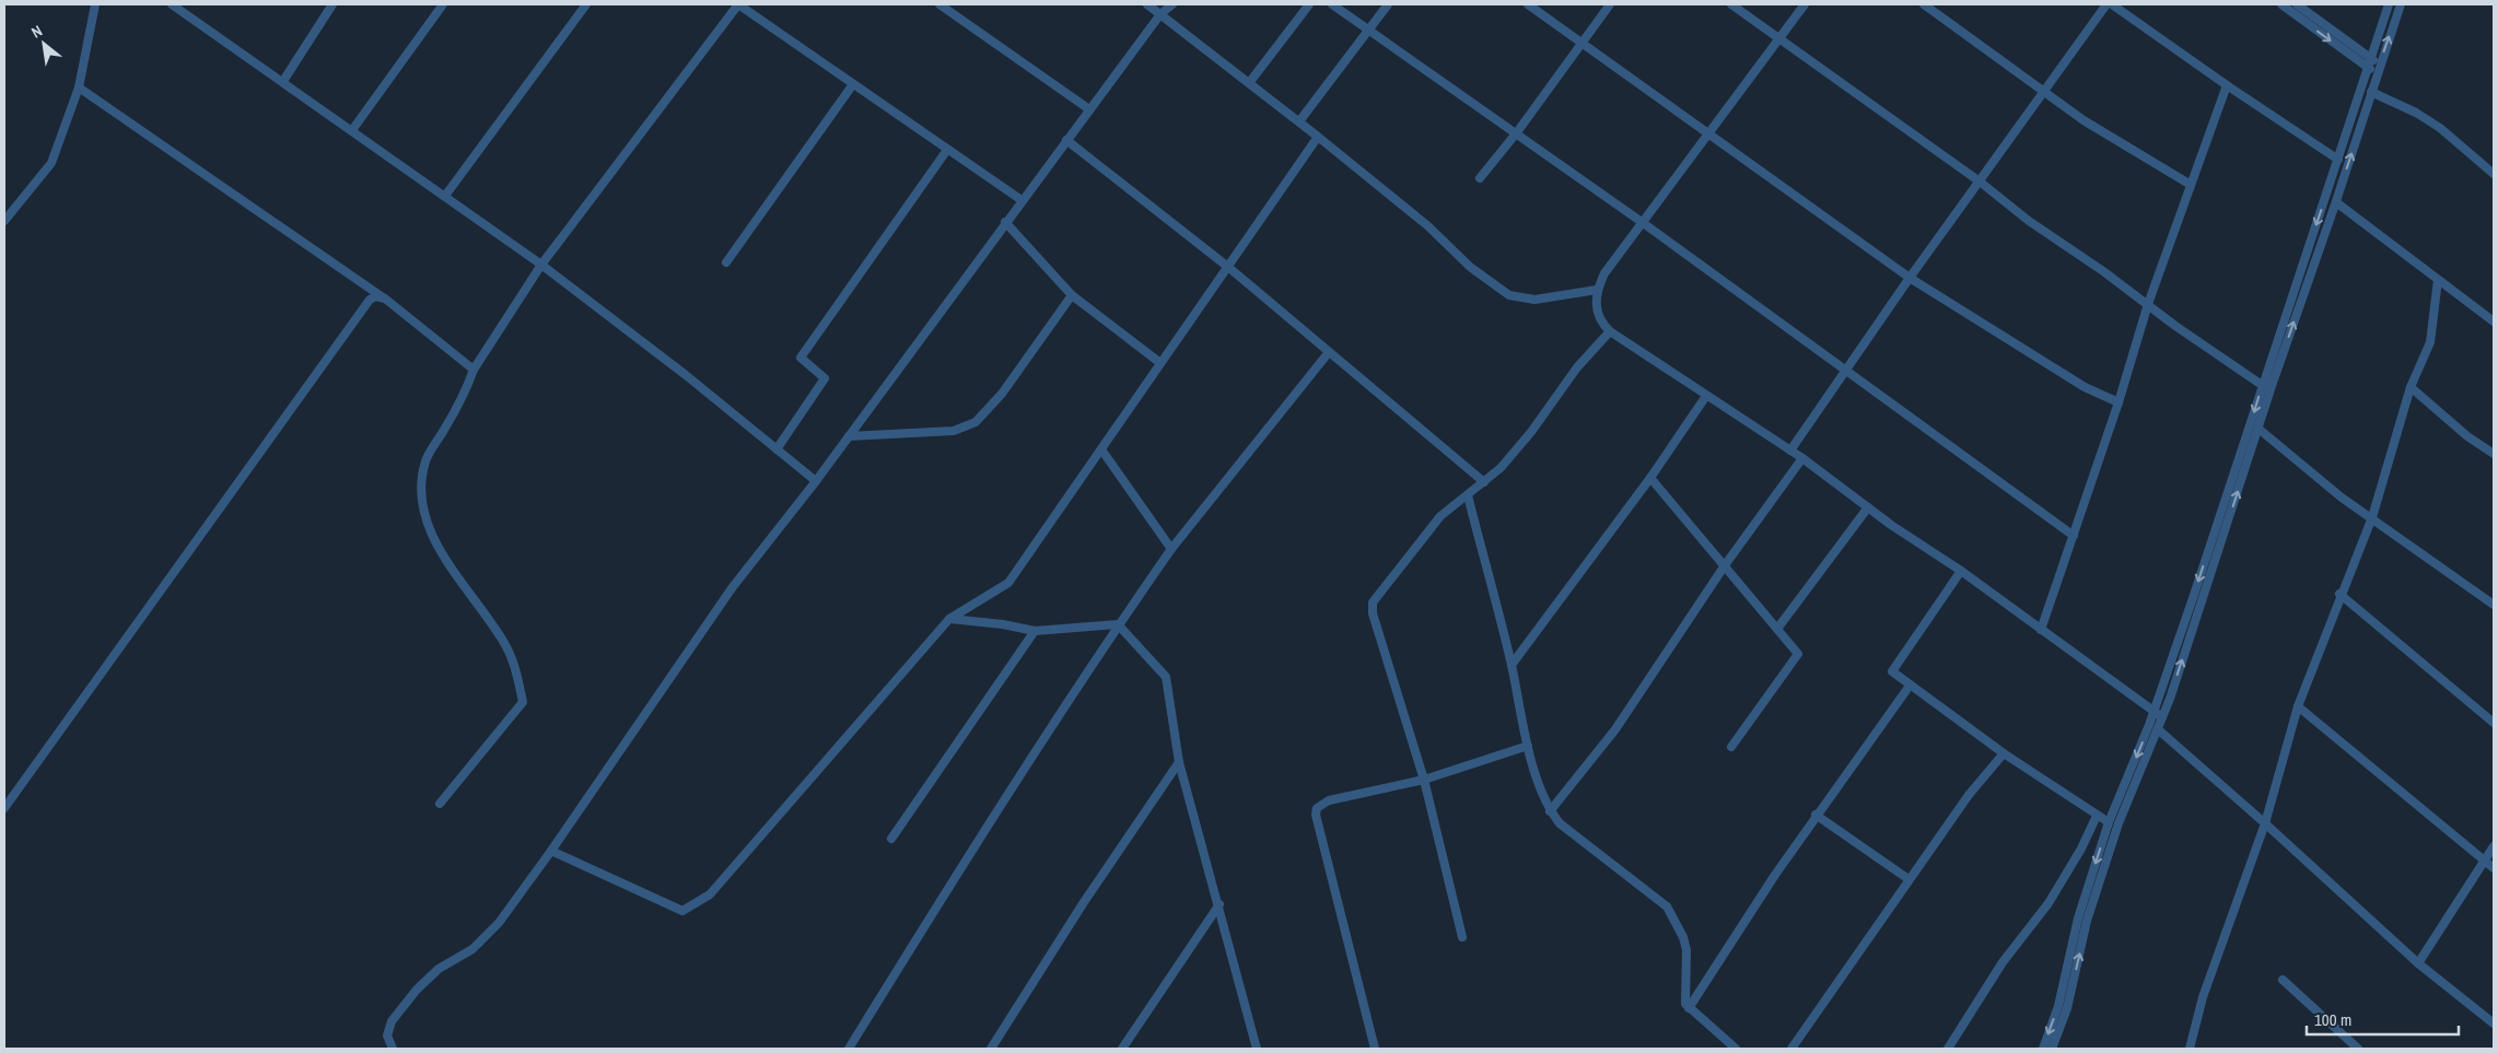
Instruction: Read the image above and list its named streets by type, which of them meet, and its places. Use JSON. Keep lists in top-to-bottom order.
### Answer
{
  "scale_bar": "100 m",
  "north": "top left"
}
